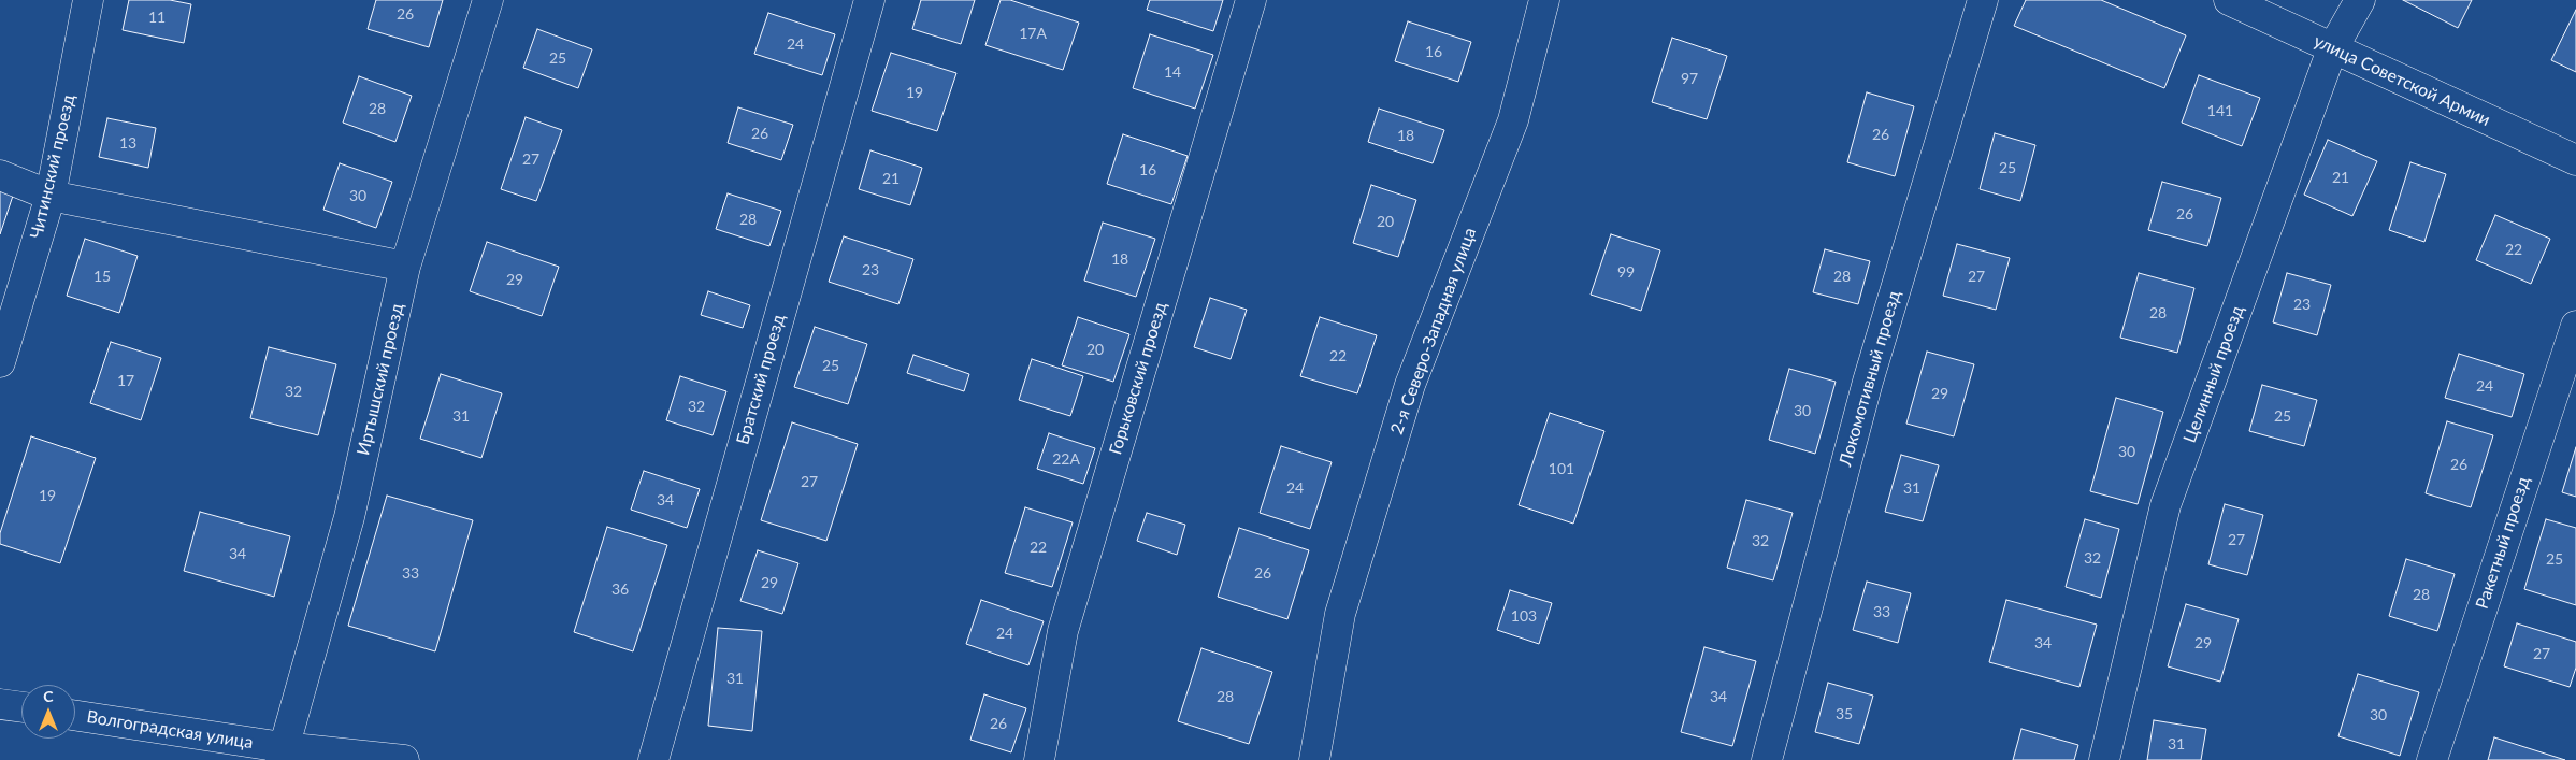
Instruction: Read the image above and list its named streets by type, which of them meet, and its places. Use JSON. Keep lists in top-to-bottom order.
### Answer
{
  "streets": {
    "street": [
      "улица Советской Армии",
      "Читинский проезд",
      "2-я Северо-Западная улица",
      "Целинный проезд",
      "Горьковский проезд",
      "Локомотивный проезд",
      "Иртышский проезд",
      "Братский проезд",
      "Ракетный проезд",
      "Волгоградская улица"
    ]
  },
  "crossings": [
    ["улица Советской Армии", "Целинный проезд"],
    ["Иртышский проезд", "Волгоградская улица"]
  ],
  "house_numbers": [
    "26",
    "11",
    "17А",
    "24",
    "16",
    "25",
    "14",
    "97",
    "19",
    "28",
    "141",
    "26",
    "26",
    "18",
    "13",
    "27",
    "25",
    "16",
    "21",
    "21",
    "30",
    "26",
    "28",
    "20",
    "22",
    "18",
    "23",
    "99",
    "15",
    "28",
    "27",
    "29",
    "23",
    "28",
    "20",
    "22",
    "25",
    "17",
    "24",
    "32",
    "29",
    "32",
    "30",
    "31",
    "25",
    "30",
    "22А",
    "26",
    "101",
    "27",
    "24",
    "31",
    "19",
    "34",
    "27",
    "32",
    "22",
    "34",
    "32",
    "25",
    "33",
    "26",
    "29",
    "36",
    "28",
    "33",
    "103",
    "24",
    "34",
    "29",
    "27",
    "31",
    "28",
    "34",
    "35",
    "30",
    "26",
    "31"
  ],
  "north": "top"
}
